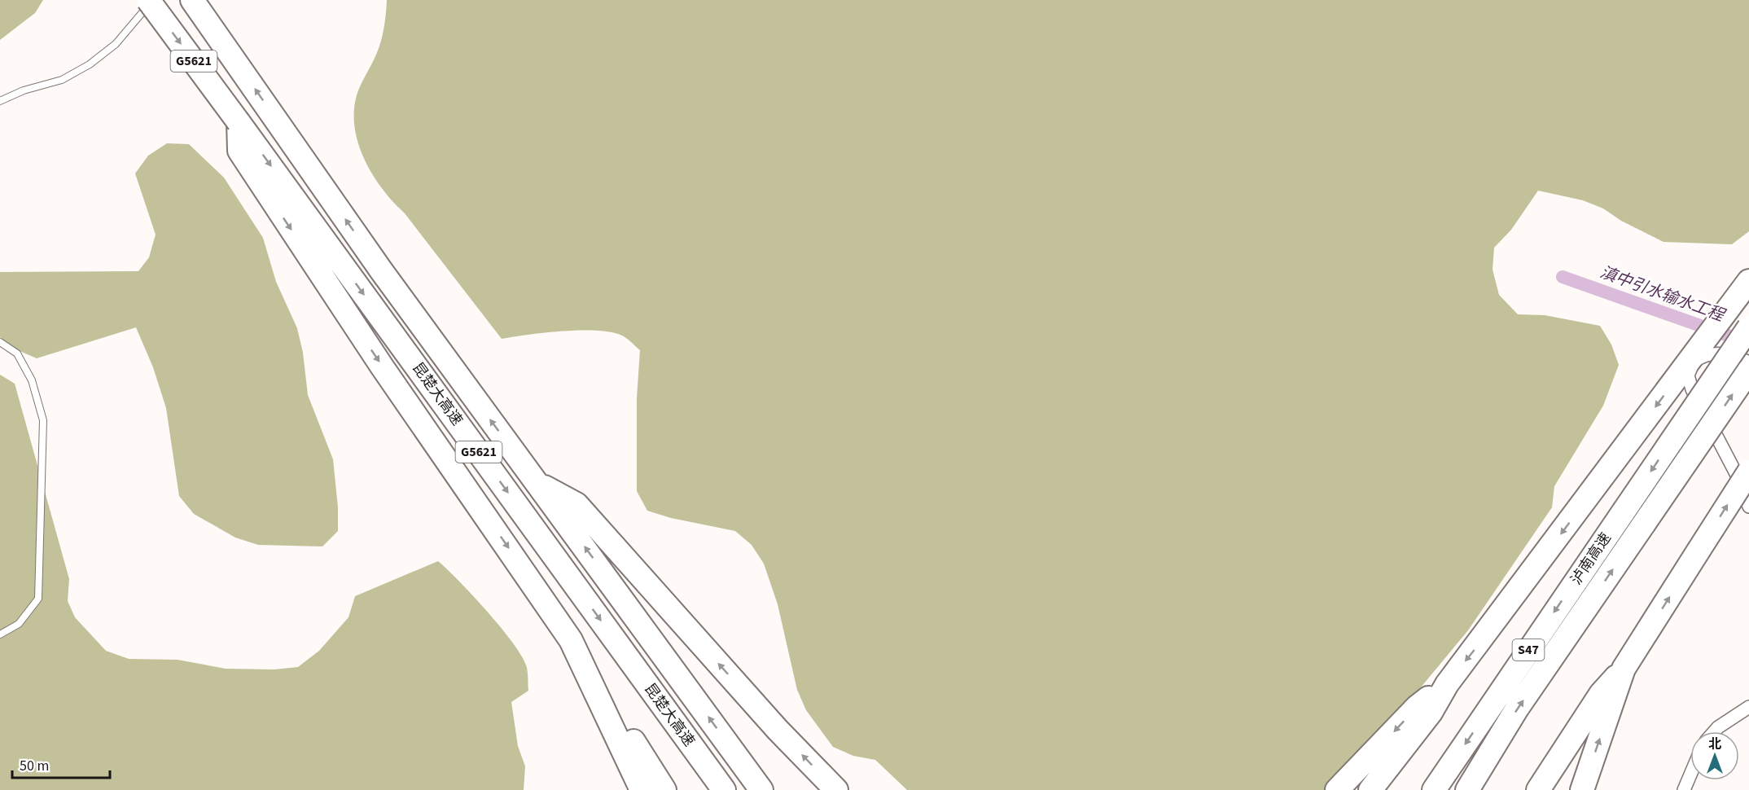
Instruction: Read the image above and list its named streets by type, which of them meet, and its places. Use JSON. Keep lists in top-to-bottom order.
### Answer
{
  "streets": {
    "highway": [
      "G5621",
      "昆楚大高速",
      "泸南高速",
      "S47"
    ]
  },
  "water": ["滇中引水输水工程"],
  "scale_bar": "50 m",
  "north": "top"
}
